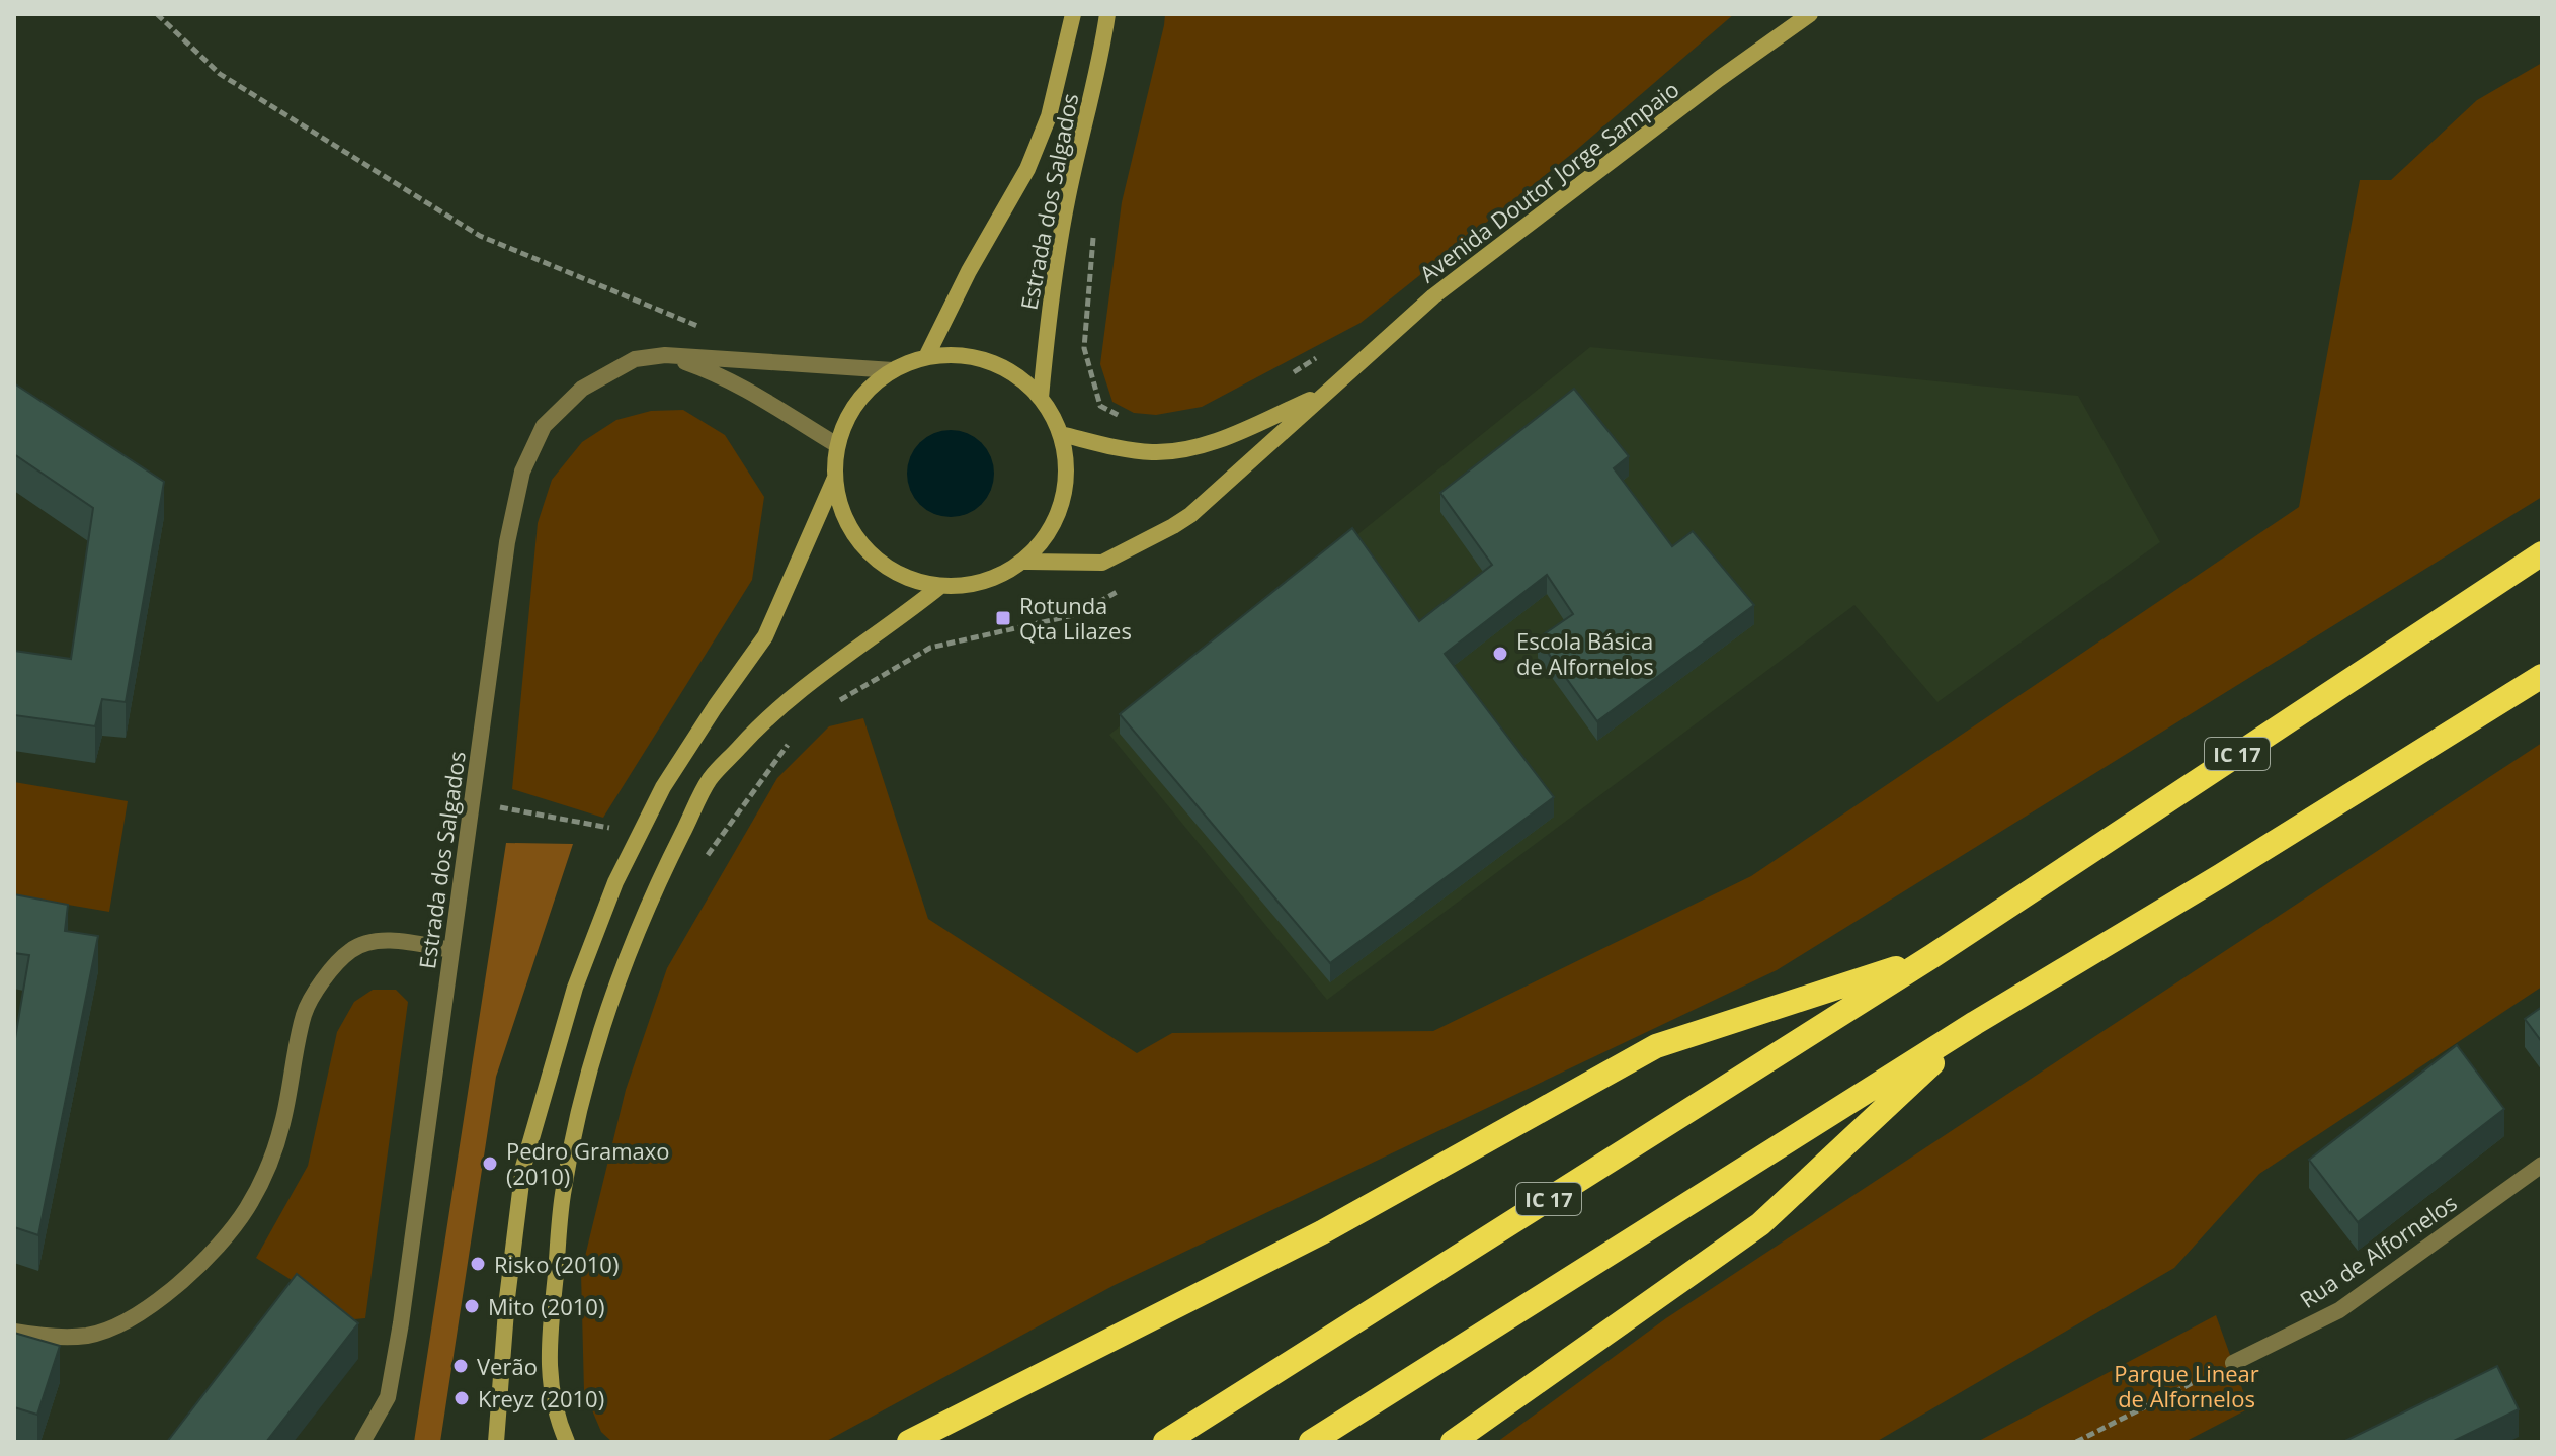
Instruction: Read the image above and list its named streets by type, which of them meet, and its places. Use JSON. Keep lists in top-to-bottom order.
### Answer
{
  "streets": {
    "highway": ["IC 17"],
    "main road": ["Avenida Doutor Jorge Sampaio", "Estrada dos Salgados"],
    "street": ["Rua de Alfornelos"]
  },
  "crossings": [
    ["Avenida Doutor Jorge Sampaio", "Estrada dos Salgados"]
  ],
  "parks": ["Parque Linear de Alfornelos"],
  "places": {
    "transit": ["Rotunda Qta Lilazes"],
    "other": [
      "Escola Básica de Alfornelos",
      "Pedro Gramaxo (2010)",
      "Risko (2010)",
      "Mito (2010)",
      "Verão",
      "Kreyz (2010)"
    ]
  }
}
